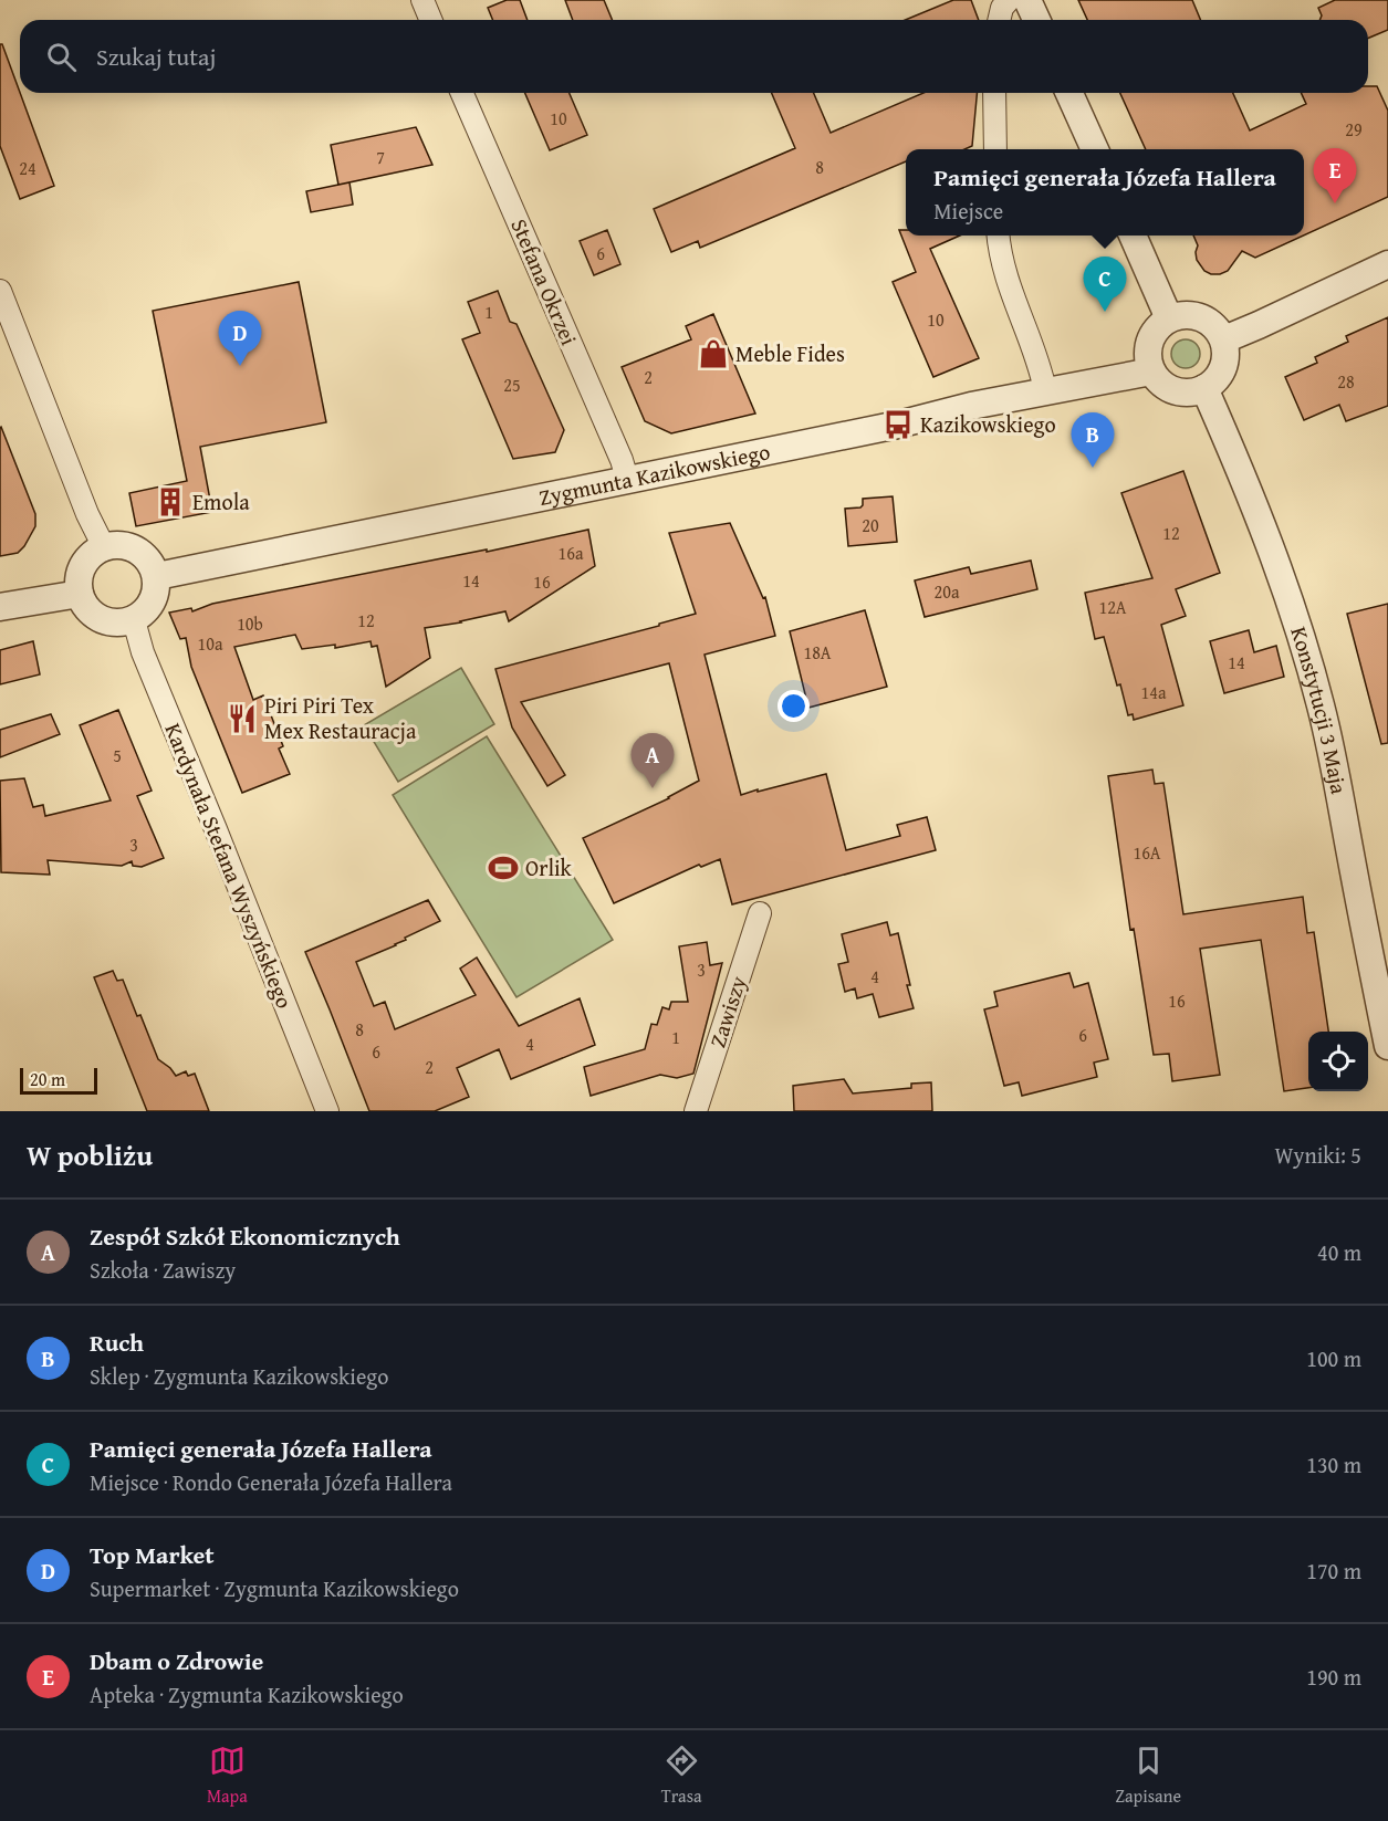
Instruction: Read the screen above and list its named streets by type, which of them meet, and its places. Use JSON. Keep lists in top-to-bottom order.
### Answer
{
  "streets": {
    "street": [
      "Stefana Okrzei",
      "Zygmunta Kazikowskiego",
      "Konstytucji 3 Maja",
      "Kardynała Stefana Wyszyńskiego",
      "Zawiszy"
    ]
  },
  "crossings": [
    ["Stefana Okrzei", "Zygmunta Kazikowskiego"],
    ["Zygmunta Kazikowskiego", "Konstytucji 3 Maja"],
    ["Zygmunta Kazikowskiego", "Kardynała Stefana Wyszyńskiego"]
  ],
  "places": {
    "shop": ["Meble Fides"],
    "bus stop": ["Kazikowskiego"],
    "building": ["Emola"],
    "restaurant": ["Piri Piri Tex Mex Restauracja"],
    "sports": ["Orlik"]
  },
  "house_numbers": [
    "10",
    "29",
    "7",
    "8",
    "24",
    "6",
    "1",
    "10",
    "2",
    "28",
    "25",
    "20",
    "12",
    "16a",
    "14",
    "16",
    "20a",
    "12A",
    "12",
    "10b",
    "10a",
    "18A",
    "14",
    "14a",
    "5",
    "3",
    "16A",
    "3",
    "4",
    "16",
    "8",
    "6",
    "1",
    "4",
    "6",
    "2"
  ],
  "scale_bar": "20 m",
  "page": {
    "search": "Szukaj tutaj",
    "pins": [
      "E",
      "C",
      "D",
      "B",
      "A"
    ],
    "popup": ["Pamięci generała Józefa Hallera", "Miejsce"],
    "scale": "20 m",
    "heading": ["W pobliżu", "Wyniki: 5"],
    "list": [
      {
        "mark": "A",
        "name": "Zespół Szkół Ekonomicznych",
        "note": "Szkoła · Zawiszy",
        "value": "40 m"
      },
      {
        "mark": "B",
        "name": "Ruch",
        "note": "Sklep · Zygmunta Kazikowskiego",
        "value": "100 m"
      },
      {
        "mark": "C",
        "name": "Pamięci generała Józefa Hallera",
        "note": "Miejsce · Rondo Generała Józefa Hallera",
        "value": "130 m"
      },
      {
        "mark": "D",
        "name": "Top Market",
        "note": "Supermarket · Zygmunta Kazikowskiego",
        "value": "170 m"
      },
      {
        "mark": "E",
        "name": "Dbam o Zdrowie",
        "note": "Apteka · Zygmunta Kazikowskiego",
        "value": "190 m"
      }
    ],
    "nav": ["Mapa", "Trasa", "Zapisane"]
  }
}
